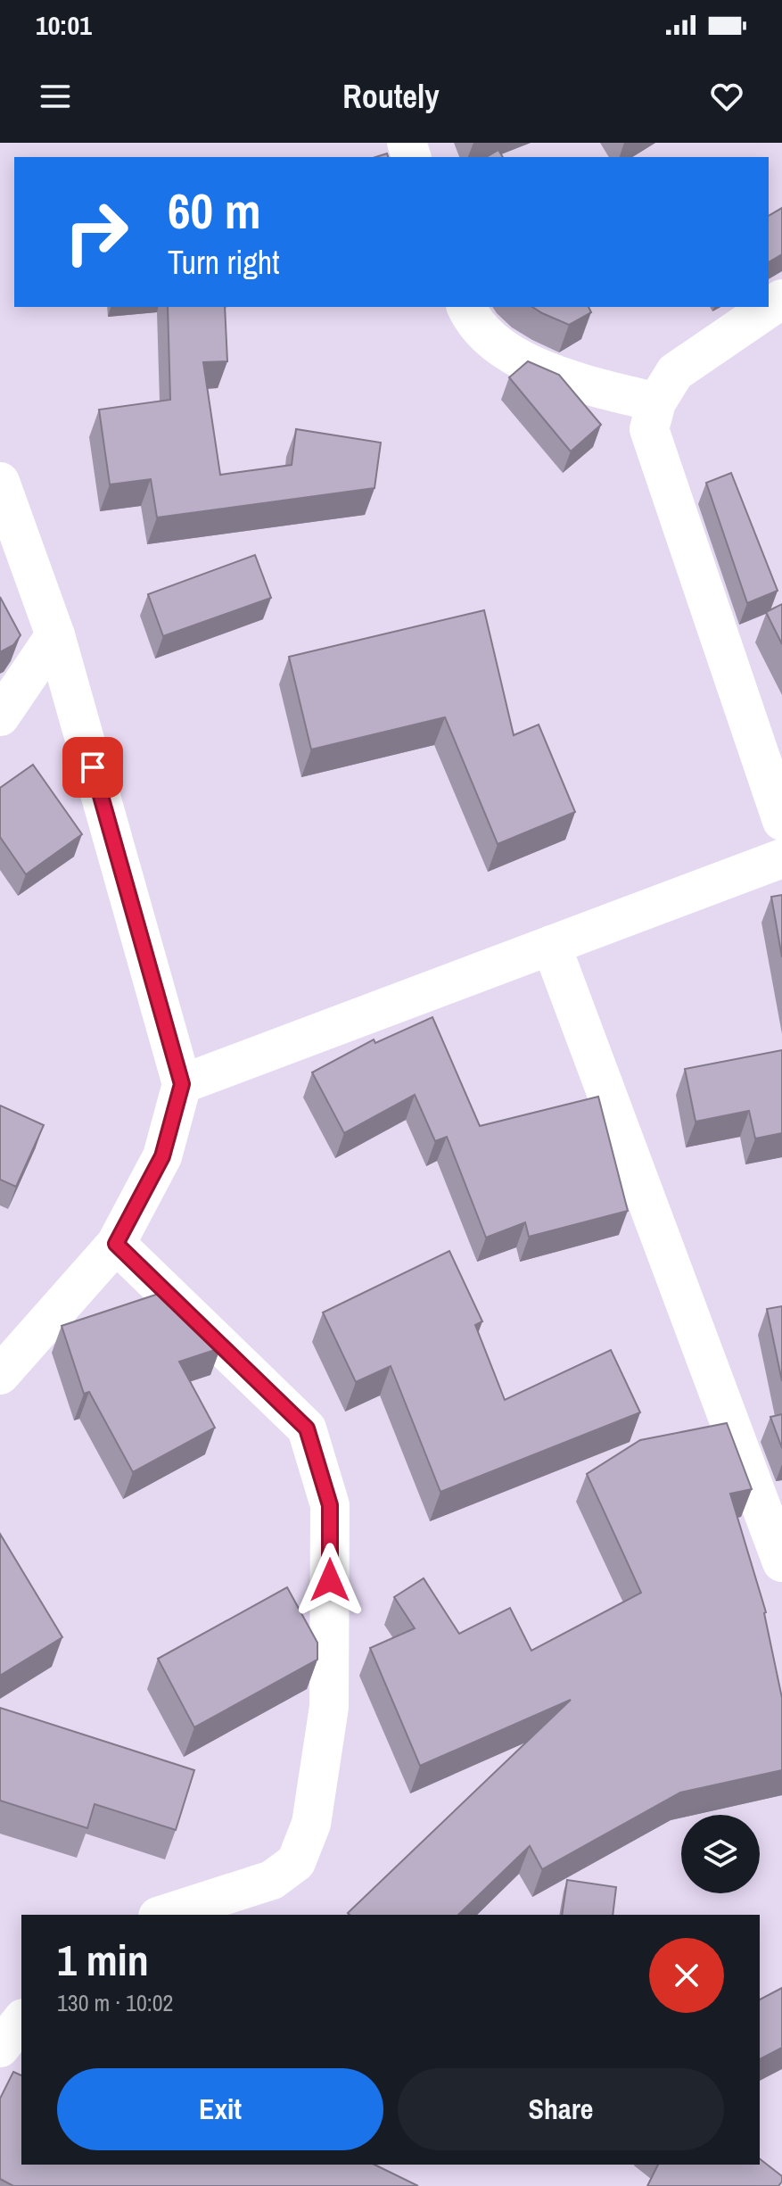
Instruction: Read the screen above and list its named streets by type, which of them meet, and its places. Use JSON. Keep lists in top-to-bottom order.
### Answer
{
  "page": {
    "status": "10:01",
    "header": "Routely",
    "turn": ["60 m", "Turn right"],
    "heading": ["1 min", "130 m · 10:02"],
    "buttons": ["Exit", "Share"]
  }
}
